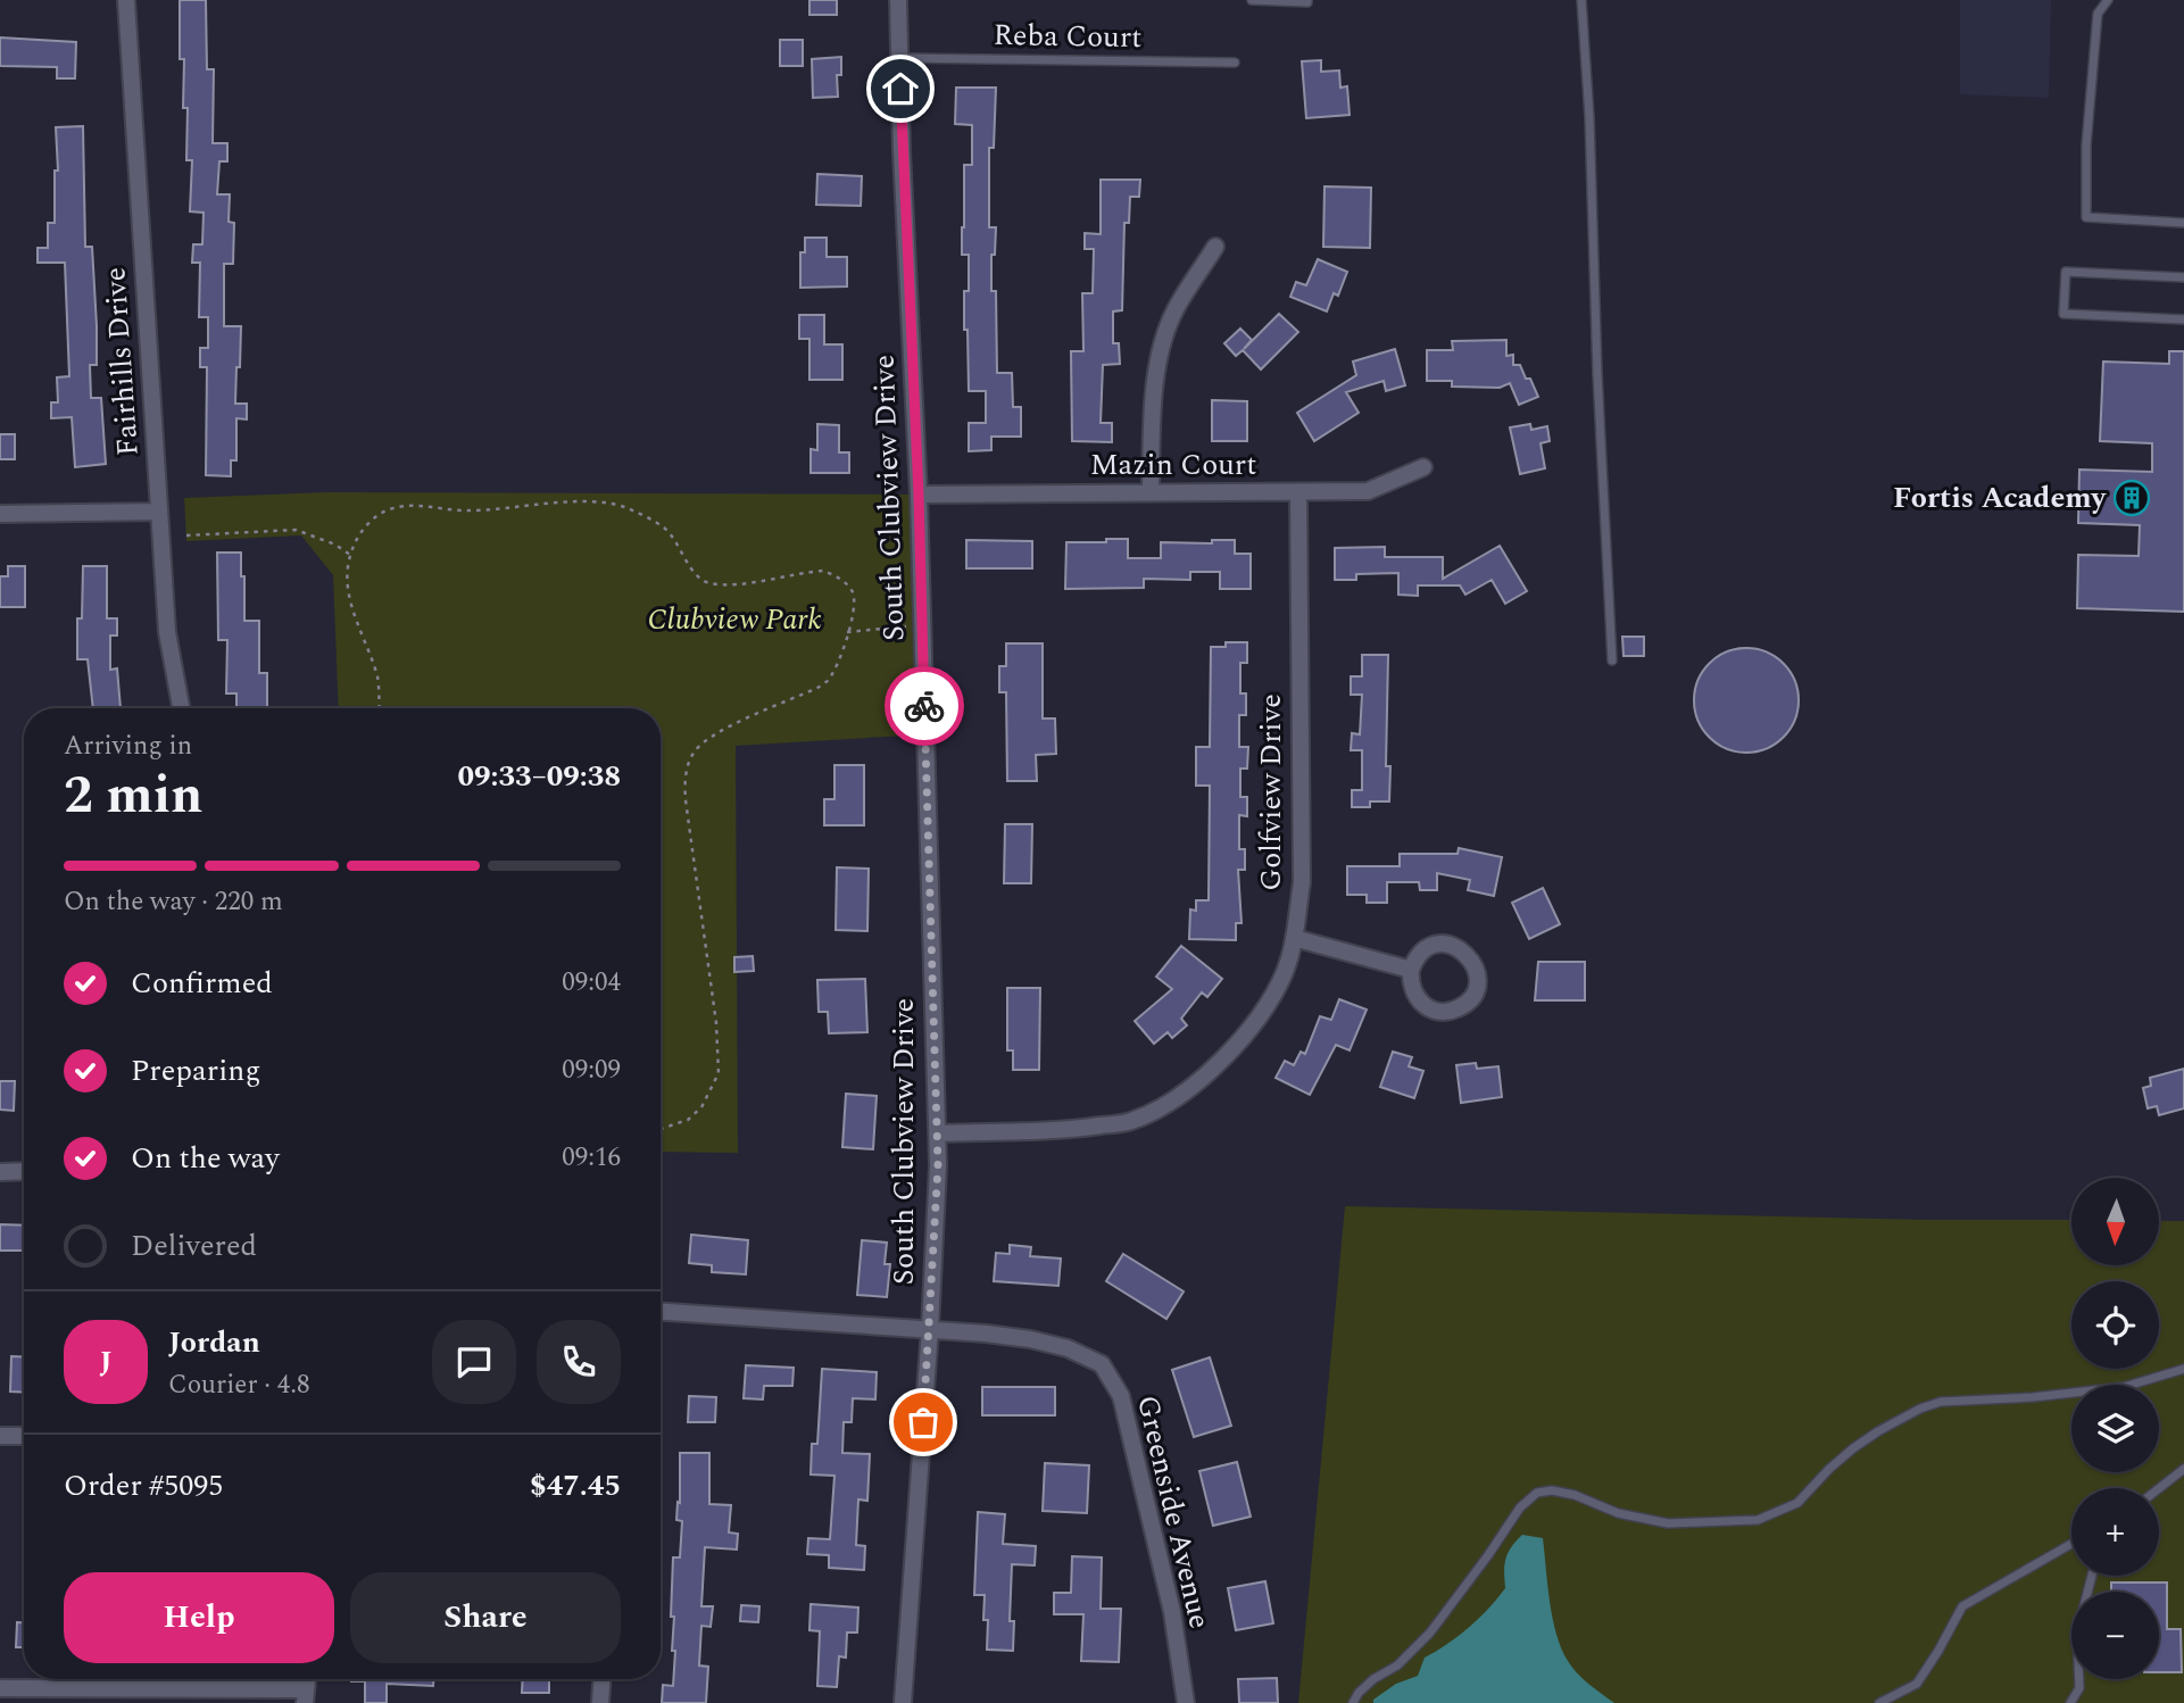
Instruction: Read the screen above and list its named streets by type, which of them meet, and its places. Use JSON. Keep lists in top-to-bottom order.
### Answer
{
  "streets": {
    "street": [
      "Fairhills Drive",
      "Mazin Court",
      "South Clubview Drive",
      "Golfview Drive",
      "Greenside Avenue"
    ],
    "lane": ["Reba Court"]
  },
  "crossings": [
    ["Reba Court", "South Clubview Drive"],
    ["Mazin Court", "South Clubview Drive"],
    ["Mazin Court", "Golfview Drive"],
    ["South Clubview Drive", "Golfview Drive"],
    ["South Clubview Drive", "Greenside Avenue"]
  ],
  "parks": ["Clubview Park"],
  "places": {
    "building": ["Fortis Academy"]
  },
  "north": "bottom",
  "page": {
    "heading": ["2 min", "Arriving in", "09:33–09:38"],
    "panel": [
      "Jordan",
      "Courier · 4.8",
      "Order #5095",
      "$47.45"
    ],
    "bar": "On the way · 220 m",
    "list": [
      ["Confirmed", "09:04"],
      ["Preparing", "09:09"],
      ["On the way", "09:16"],
      "Delivered"
    ],
    "map_buttons": ["+", "−"],
    "round": "J",
    "buttons": ["Help", "Share"]
  }
}
